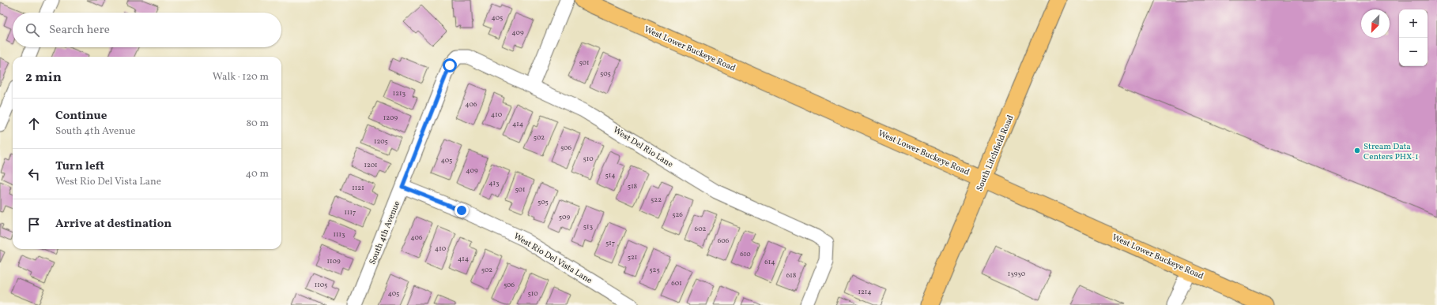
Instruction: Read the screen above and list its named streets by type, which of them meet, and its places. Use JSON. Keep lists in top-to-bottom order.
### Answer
{
  "streets": {
    "main road": ["West Lower Buckeye Road", "South Litchfield Road"],
    "street": ["West Del Rio Lane", "South 4th Avenue", "West Rio Del Vista Lane"]
  },
  "crossings": [
    ["West Lower Buckeye Road", "South Litchfield Road"],
    ["West Del Rio Lane", "South 4th Avenue"],
    ["South 4th Avenue", "West Rio Del Vista Lane"]
  ],
  "places": ["Stream Data Centers PHX-1"],
  "house_numbers": [
    "405",
    "409",
    "501",
    "505",
    "1213",
    "406",
    "410",
    "1209",
    "414",
    "502",
    "1205",
    "506",
    "510",
    "405",
    "1201",
    "409",
    "514",
    "413",
    "518",
    "1121",
    "501",
    "522",
    "505",
    "1117",
    "526",
    "509",
    "513",
    "602",
    "1113",
    "406",
    "606",
    "517",
    "410",
    "610",
    "521",
    "414",
    "1109",
    "614",
    "502",
    "525",
    "13930",
    "618",
    "601",
    "1105",
    "506",
    "1214",
    "405",
    "510"
  ],
  "north": "bottom left",
  "page": {
    "map_buttons": ["+", "−"],
    "search": "Search here",
    "heading": ["2 min", "Walk · 120 m"],
    "list": [
      ["Continue", "South 4th Avenue", "80 m"],
      ["Turn left", "West Rio Del Vista Lane", "40 m"],
      "Arrive at destination"
    ]
  }
}
